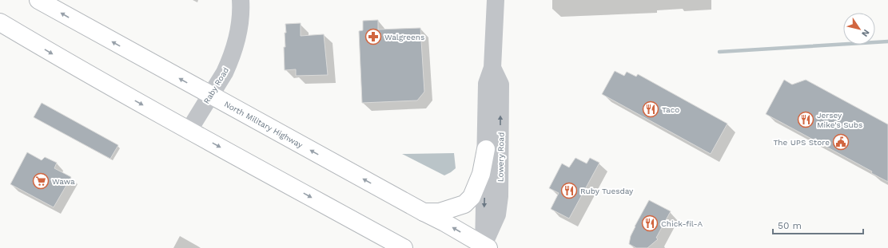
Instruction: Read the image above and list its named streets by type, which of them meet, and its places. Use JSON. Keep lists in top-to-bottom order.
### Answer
{
  "streets": {
    "main road": ["North Military Highway"],
    "street": ["Raby Road", "Lowery Road"]
  },
  "crossings": [
    ["Raby Road", "North Military Highway"],
    ["North Military Highway", "Lowery Road"]
  ],
  "places": {
    "pharmacy": ["Walgreens"],
    "restaurant": [
      "Taco",
      "Jersey Mike's Subs",
      "Ruby Tuesday",
      "Chick-fil-A"
    ],
    "public building": ["The UPS Store"],
    "supermarket": ["Wawa"]
  },
  "scale_bar": "50 m",
  "north": "bottom right"
}
